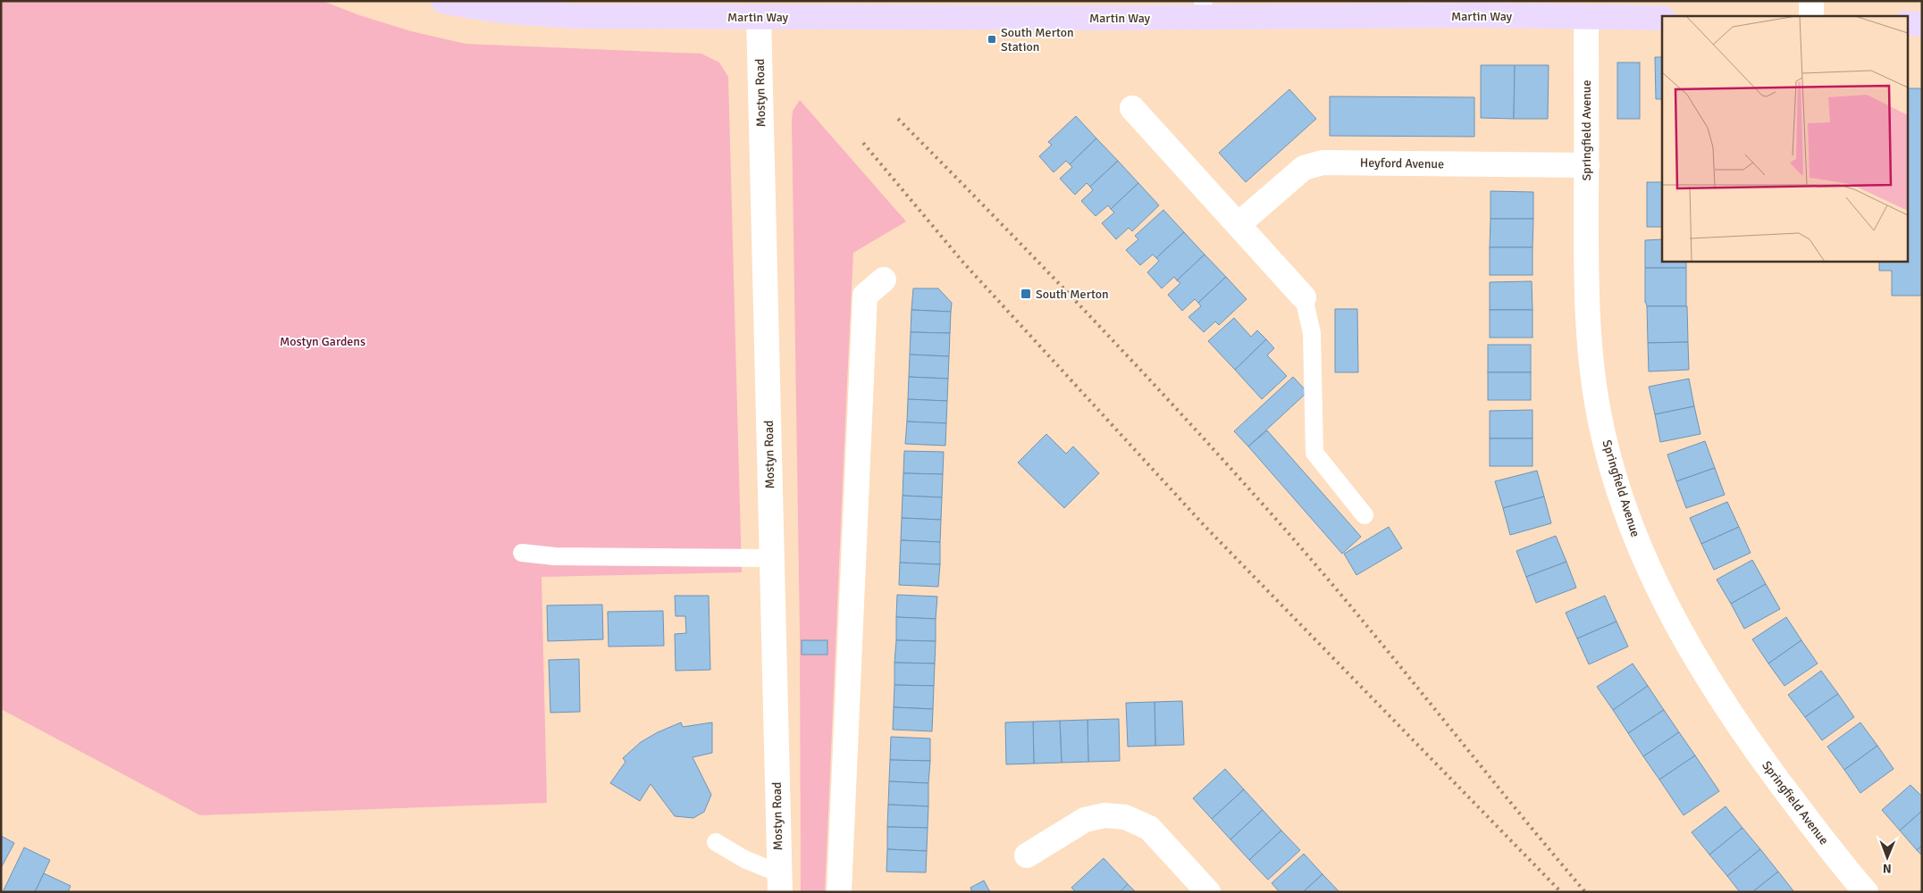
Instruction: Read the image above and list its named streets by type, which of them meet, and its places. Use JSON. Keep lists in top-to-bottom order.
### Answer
{
  "streets": {
    "main road": ["Martin Way"],
    "street": ["Mostyn Road", "Springfield Avenue", "Heyford Avenue"]
  },
  "crossings": [
    ["Martin Way", "Mostyn Road"],
    ["Martin Way", "Springfield Avenue"],
    ["Springfield Avenue", "Heyford Avenue"]
  ],
  "parks": ["Mostyn Gardens"],
  "places": {
    "transit": ["South Merton Station", "South Merton"]
  },
  "north": "bottom"
}
